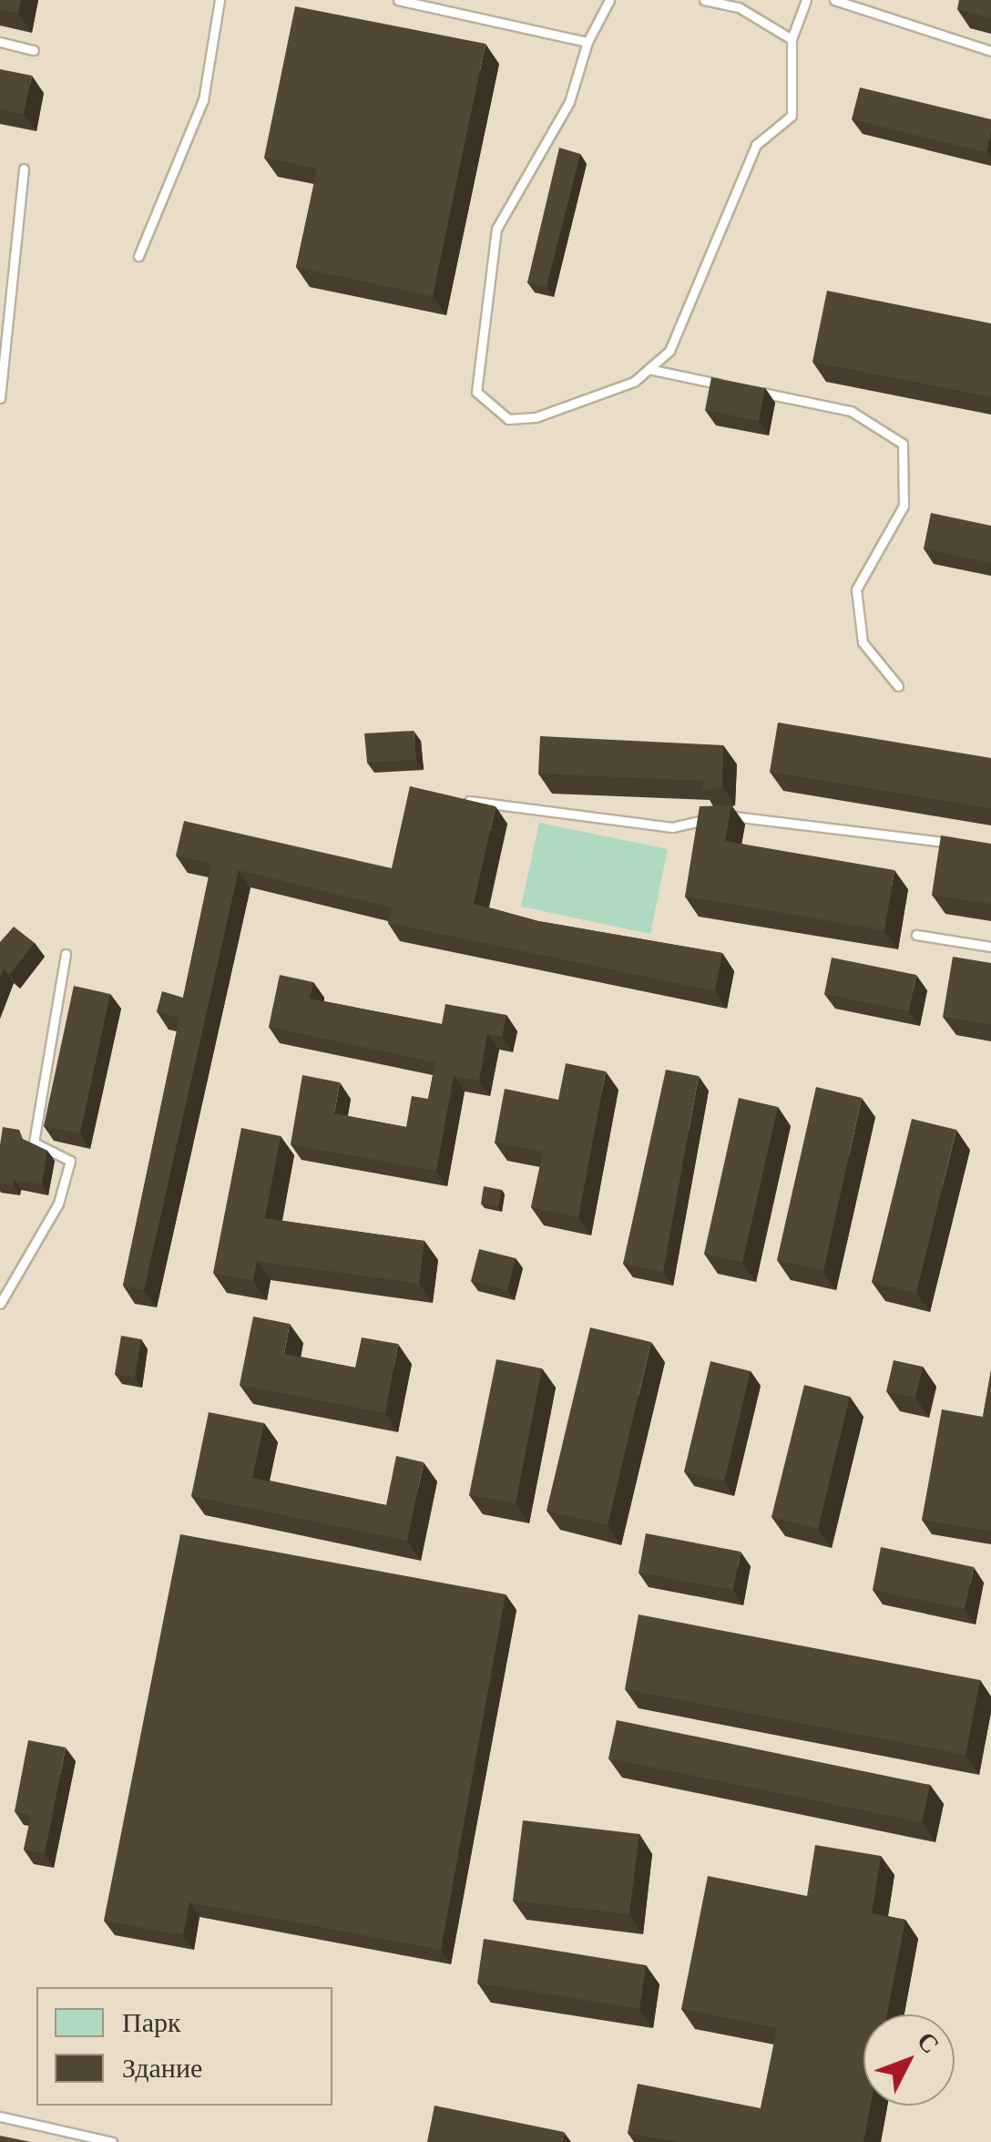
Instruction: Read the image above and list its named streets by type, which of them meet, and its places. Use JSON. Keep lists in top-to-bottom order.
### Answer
{
  "legend": ["Парк", "Здание"],
  "north": "top right"
}
